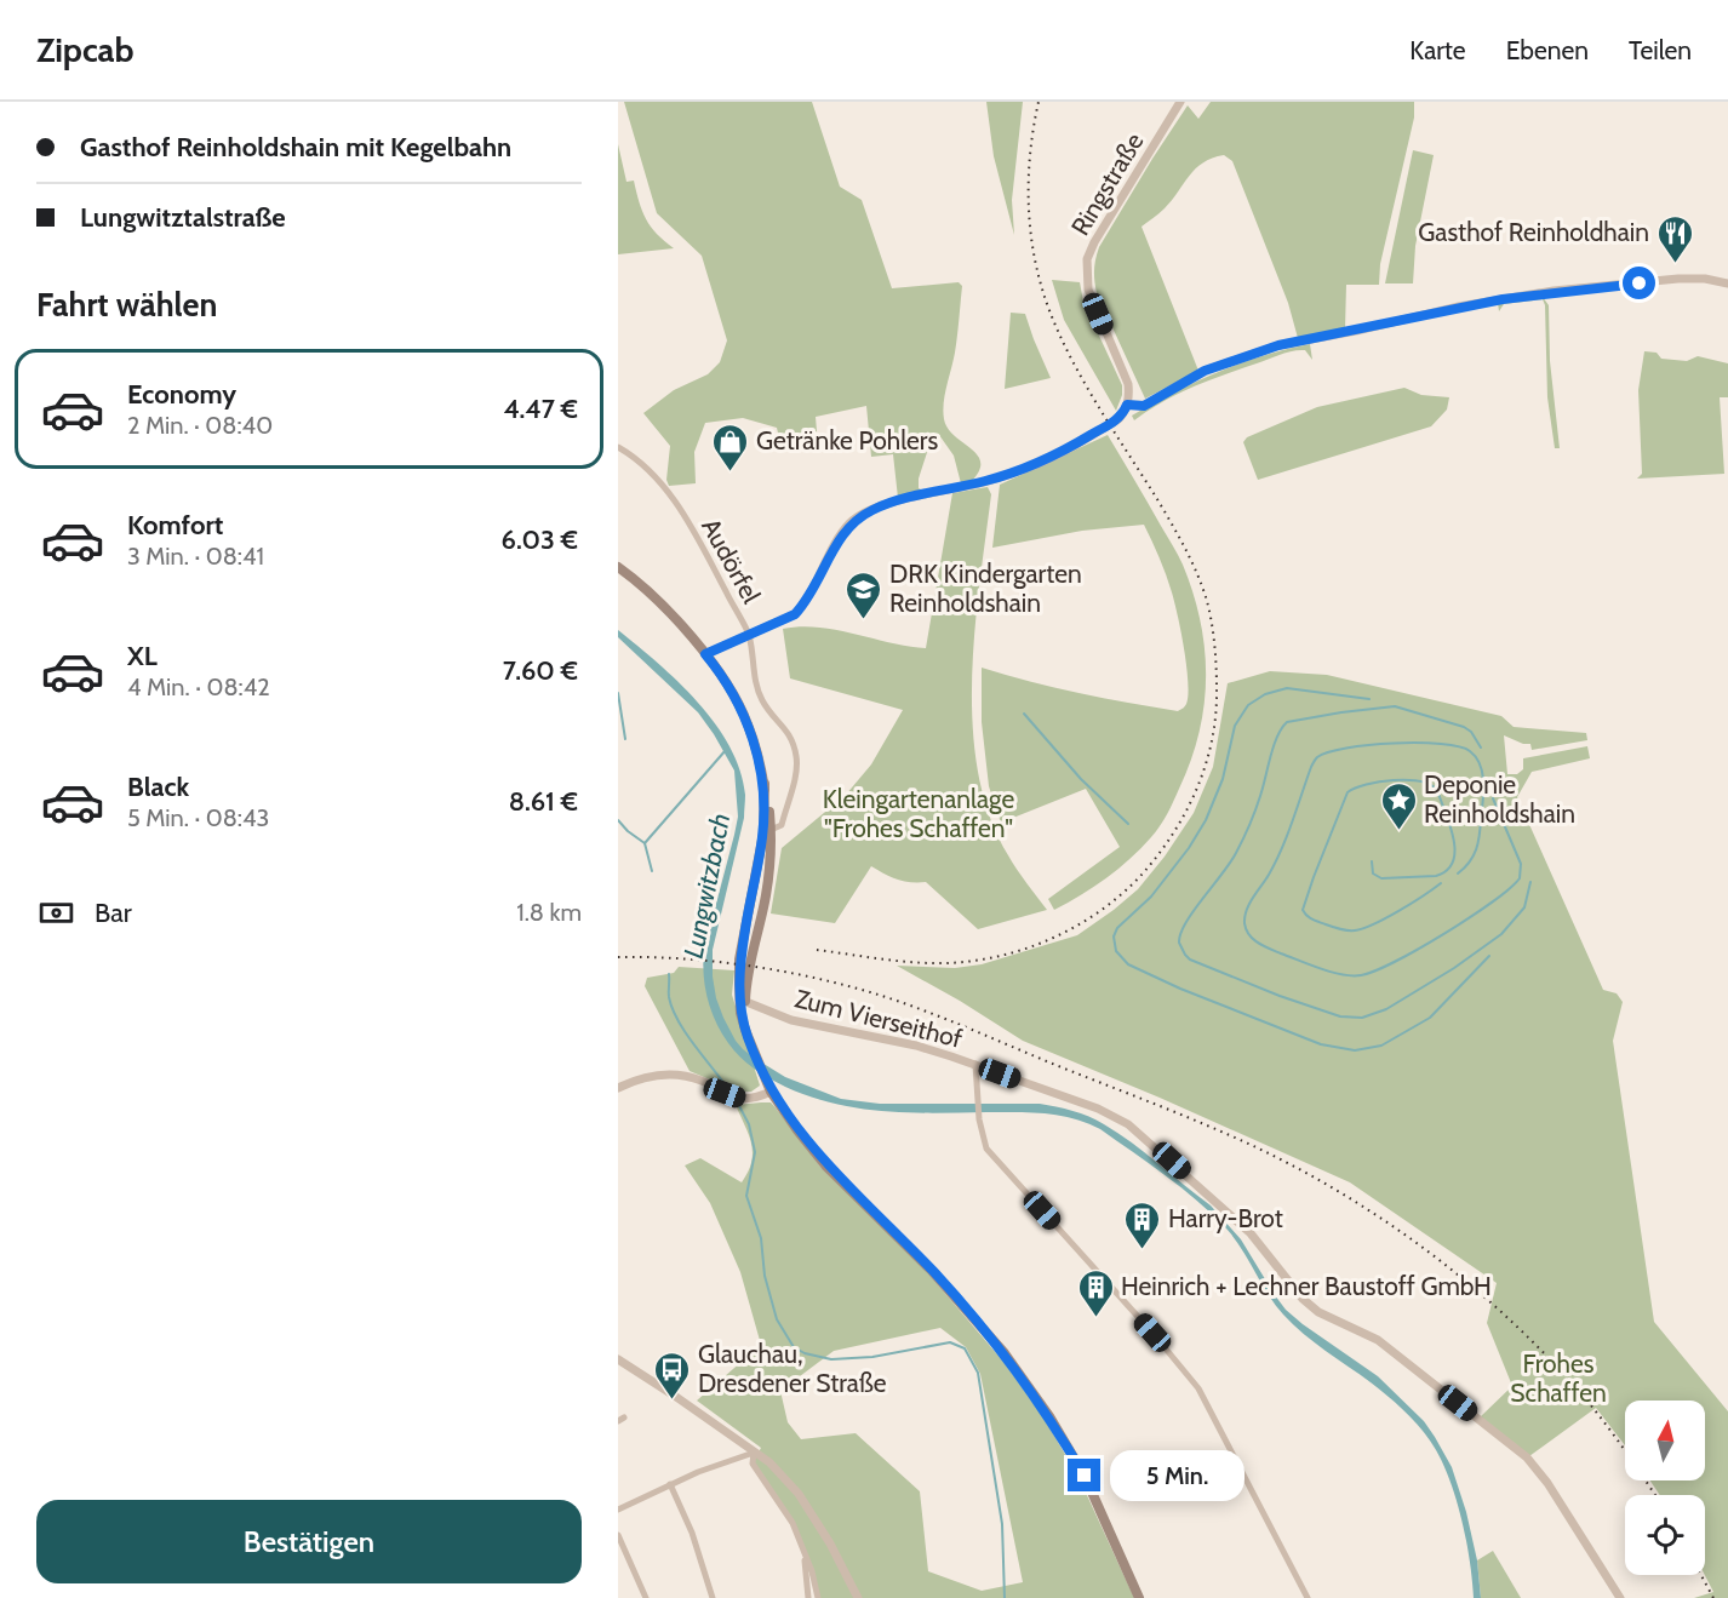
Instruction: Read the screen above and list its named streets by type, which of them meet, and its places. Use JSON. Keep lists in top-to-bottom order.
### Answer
{
  "streets": {
    "street": ["Ringstraße", "Audörfel", "Zum Vierseithof"]
  },
  "water": ["Lungwitzbach"],
  "parks": ["Kleingartenanlage \"Frohes Schaffen\"", "Frohes Schaffen"],
  "places": {
    "restaurant": ["Gasthof Reinholdhain"],
    "shop": ["Getränke Pohlers"],
    "school or university": ["DRK Kindergarten Reinholdshain"],
    "place": ["Deponie Reinholdshain"],
    "building": ["Harry-Brot", "Heinrich + Lechner Baustoff GmbH"],
    "bus stop": ["Glauchau, Dresdener Straße"]
  },
  "north": "top",
  "page": {
    "header": "Zipcab",
    "nav": ["Karte", "Ebenen", "Teilen"],
    "banner": ["Gasthof Reinholdshain mit Kegelbahn", "Lungwitztalstraße"],
    "heading": "Fahrt wählen",
    "list": [
      {
        "name": "Economy",
        "note": "2 Min. · 08:40",
        "value": "4.47 €"
      },
      {
        "name": "Komfort",
        "note": "3 Min. · 08:41",
        "value": "6.03 €"
      },
      {
        "name": "XL",
        "note": "4 Min. · 08:42",
        "value": "7.60 €"
      },
      {
        "name": "Black",
        "note": "5 Min. · 08:43",
        "value": "8.61 €"
      }
    ],
    "pay": ["Bar", "1.8 km"],
    "bubble": "5 Min.",
    "buttons": "Bestätigen"
  }
}
